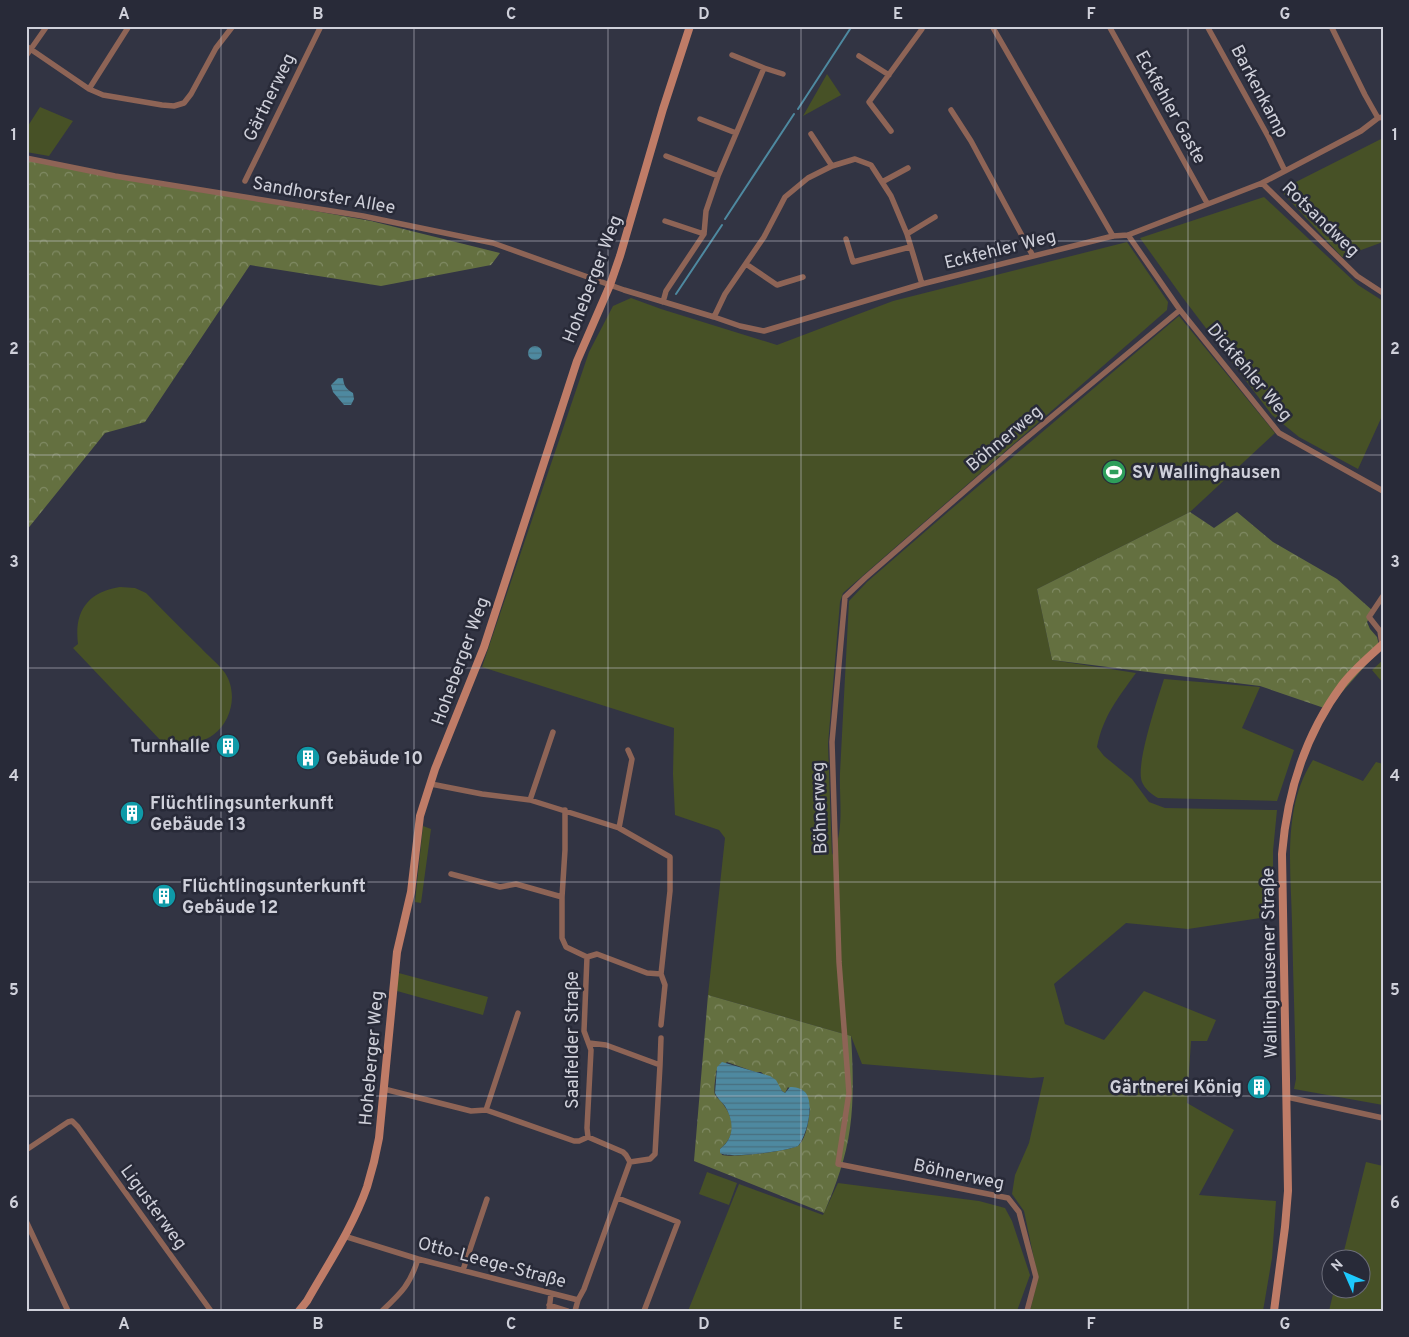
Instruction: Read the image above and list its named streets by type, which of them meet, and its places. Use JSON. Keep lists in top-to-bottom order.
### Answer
{
  "streets": {
    "street": [
      "Barkenkamp",
      "Gärtnerweg",
      "Eckfehler Gaste",
      "Sandhorster Allee",
      "Rotsandweg",
      "Eckfehler Weg",
      "Hoheberger Weg",
      "Dickfehler Weg",
      "Böhnerweg",
      "Wallinghausener Straße",
      "Saalfelder Straße",
      "Ligusterweg",
      "Otto-Leege-Straße"
    ]
  },
  "crossings": [
    ["Barkenkamp", "Eckfehler Weg"],
    ["Eckfehler Gaste", "Eckfehler Weg"],
    ["Sandhorster Allee", "Eckfehler Weg"],
    ["Sandhorster Allee", "Hoheberger Weg"],
    ["Rotsandweg", "Eckfehler Weg"],
    ["Eckfehler Weg", "Hoheberger Weg"],
    ["Eckfehler Weg", "Dickfehler Weg"],
    ["Hoheberger Weg", "Otto-Leege-Straße"],
    ["Dickfehler Weg", "Böhnerweg"]
  ],
  "places": {
    "sports": ["SV Wallinghausen"],
    "building": [
      "Turnhalle",
      "Gebäude 10",
      "Flüchtlingsunterkunft Gebäude 13",
      "Flüchtlingsunterkunft Gebäude 12",
      "Gärtnerei König"
    ]
  },
  "north": "top left",
  "grid": {
    "columns": [
      "A",
      "B",
      "C",
      "D",
      "E",
      "F",
      "G"
    ],
    "rows": [
      "1",
      "2",
      "3",
      "4",
      "5",
      "6"
    ]
  }
}
